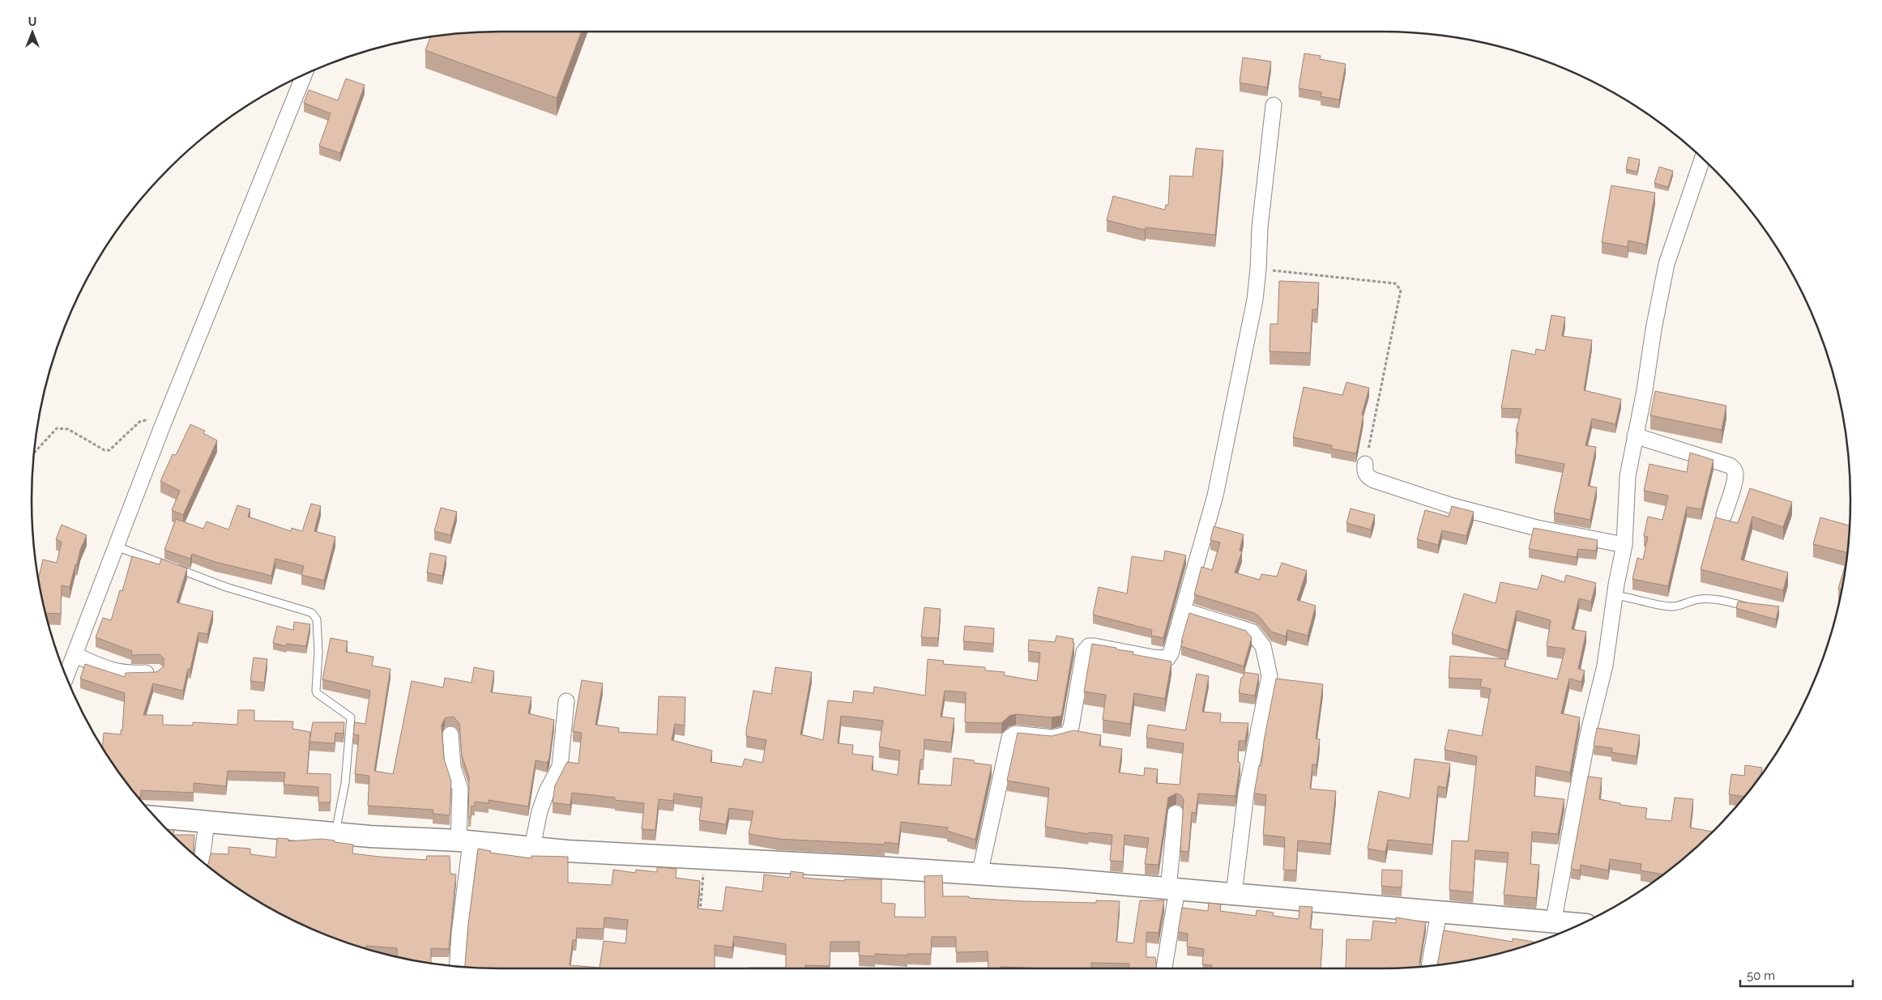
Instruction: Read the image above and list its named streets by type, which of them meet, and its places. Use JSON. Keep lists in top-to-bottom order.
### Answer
{
  "scale_bar": "50 m",
  "north": "top"
}
